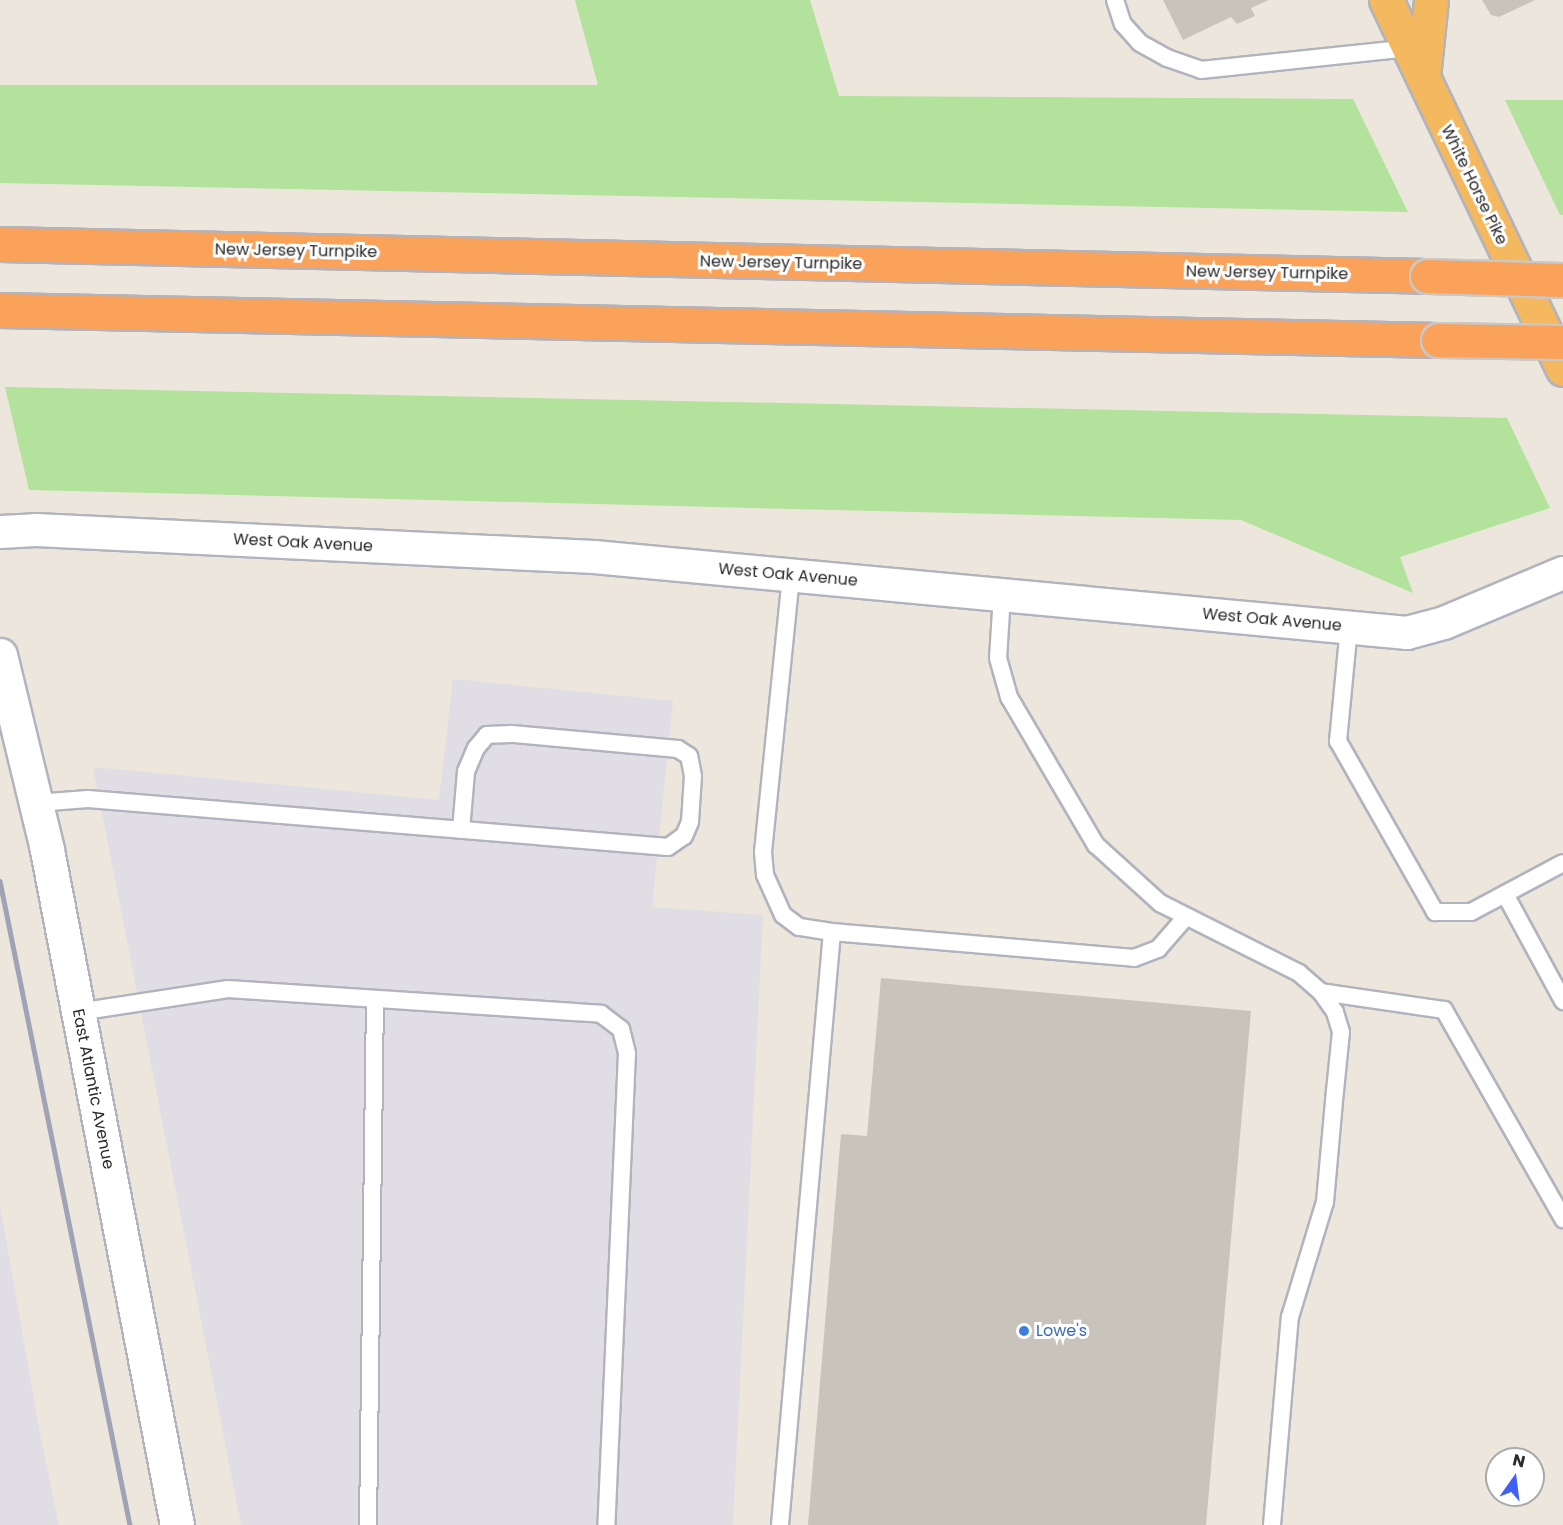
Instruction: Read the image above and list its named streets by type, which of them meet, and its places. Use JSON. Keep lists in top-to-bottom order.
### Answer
{
  "streets": {
    "highway": ["White Horse Pike", "New Jersey Turnpike"],
    "street": ["West Oak Avenue", "East Atlantic Avenue"]
  },
  "places": ["Lowe's"],
  "north": "top"
}
